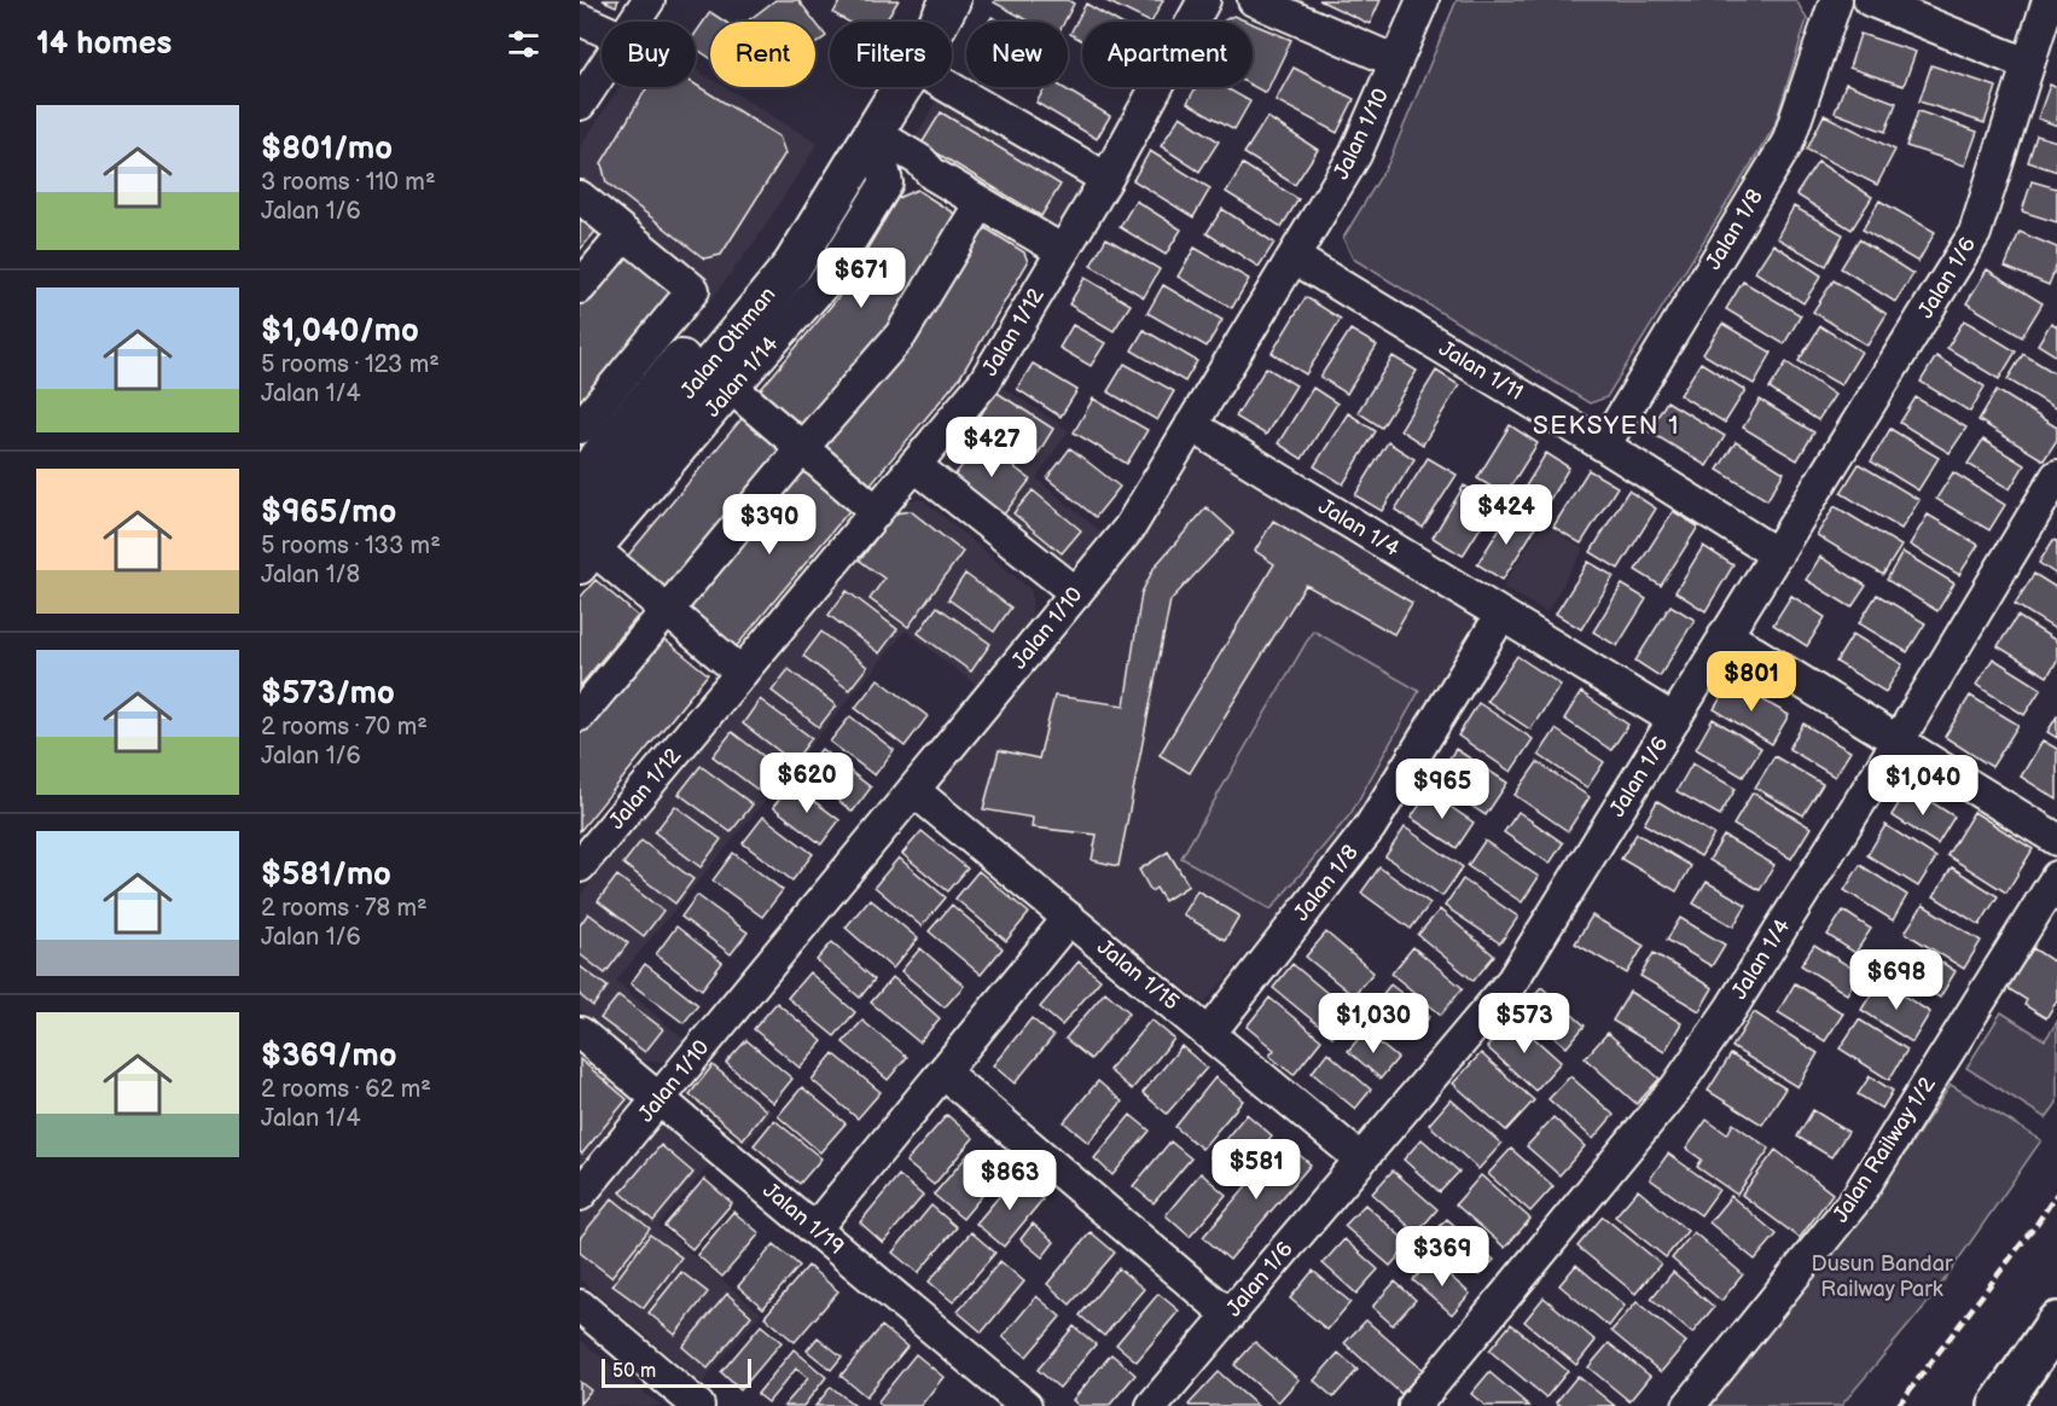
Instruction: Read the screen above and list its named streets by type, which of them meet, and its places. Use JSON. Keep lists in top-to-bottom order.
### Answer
{
  "streets": {
    "main road": ["Jalan Othman"],
    "street": [
      "Jalan 1/10",
      "Jalan 1/8",
      "Jalan 1/6",
      "Jalan 1/12",
      "Jalan 1/11",
      "Jalan 1/14",
      "Jalan 1/4",
      "Jalan 1/15",
      "Jalan Railway 1/2",
      "Jalan 1/19"
    ]
  },
  "crossings": [
    ["Jalan 1/10", "Jalan 1/11"],
    ["Jalan 1/10", "Jalan 1/4"],
    ["Jalan 1/10", "Jalan 1/15"],
    ["Jalan 1/10", "Jalan 1/19"],
    ["Jalan 1/8", "Jalan 1/11"],
    ["Jalan 1/8", "Jalan 1/4"],
    ["Jalan 1/8", "Jalan 1/15"],
    ["Jalan 1/6", "Jalan 1/11"],
    ["Jalan 1/6", "Jalan 1/4"],
    ["Jalan 1/6", "Jalan 1/15"],
    ["Jalan Othman", "Jalan 1/14"]
  ],
  "districts": ["SEKSYEN 1"],
  "parks": ["Dusun Bandar Railway Park"],
  "scale_bar": "50 m",
  "page": {
    "heading": "14 homes",
    "chip": [
      "Buy",
      "Rent",
      "Filters",
      "New",
      "Apartment"
    ],
    "list": [
      {
        "name": "$801/mo",
        "note": "3 rooms · 110 m² · Jalan 1/6"
      },
      {
        "name": "$1,040/mo",
        "note": "5 rooms · 123 m² · Jalan 1/4"
      },
      {
        "name": "$965/mo",
        "note": "5 rooms · 133 m² · Jalan 1/8"
      },
      {
        "name": "$573/mo",
        "note": "2 rooms · 70 m² · Jalan 1/6"
      },
      {
        "name": "$581/mo",
        "note": "2 rooms · 78 m² · Jalan 1/6"
      },
      {
        "name": "$369/mo",
        "note": "2 rooms · 62 m² · Jalan 1/4"
      }
    ],
    "price": [
      "$671",
      "$427",
      "$424",
      "$390",
      "$801",
      "$620",
      "$1,040",
      "$965",
      "$698",
      "$1,030",
      "$573",
      "$581",
      "$863",
      "$369"
    ],
    "scale": "50 m"
  }
}
